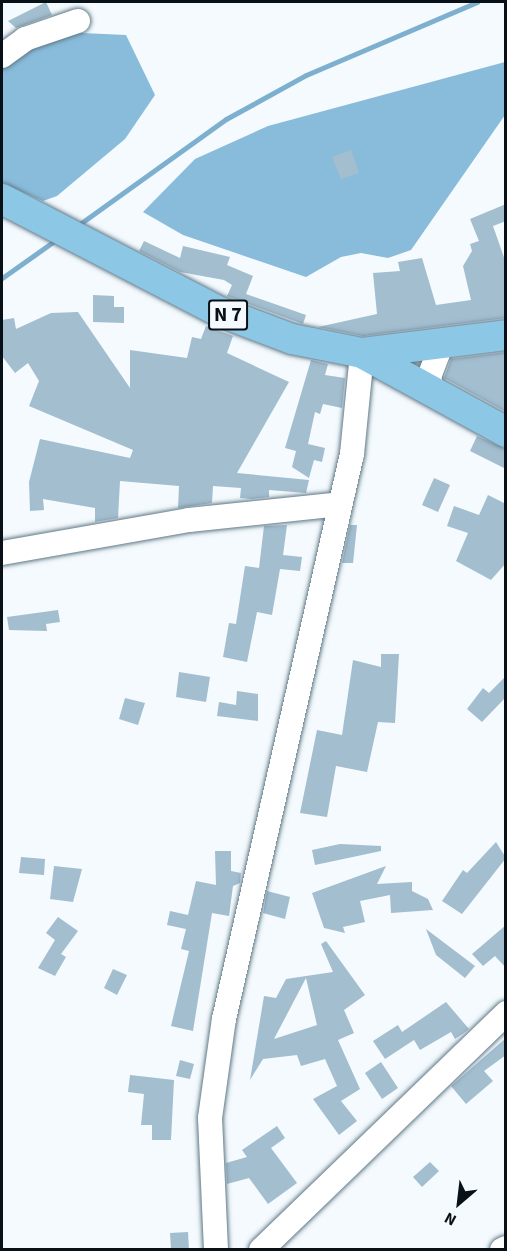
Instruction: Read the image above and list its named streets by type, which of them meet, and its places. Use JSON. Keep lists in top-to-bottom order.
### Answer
{
  "streets": {
    "main road": ["N 7"]
  },
  "north": "bottom left"
}
